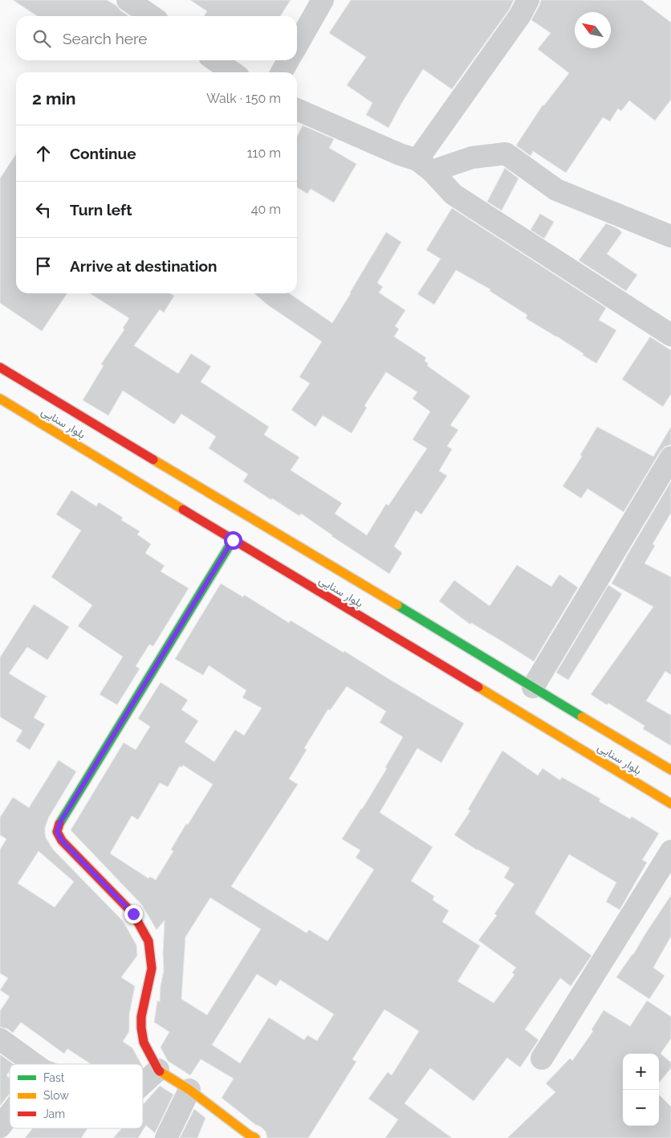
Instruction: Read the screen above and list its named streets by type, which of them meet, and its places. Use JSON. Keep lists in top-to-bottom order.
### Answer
{
  "streets": {
    "main road": ["بلوار سنایی"]
  },
  "legend": ["Fast", "Slow", "Jam"],
  "north": "top left",
  "page": {
    "search": "Search here",
    "heading": ["2 min", "Walk · 150 m"],
    "list": [
      ["Continue", "110 m"],
      ["Turn left", "40 m"],
      "Arrive at destination"
    ],
    "map_buttons": ["+", "−"]
  }
}
